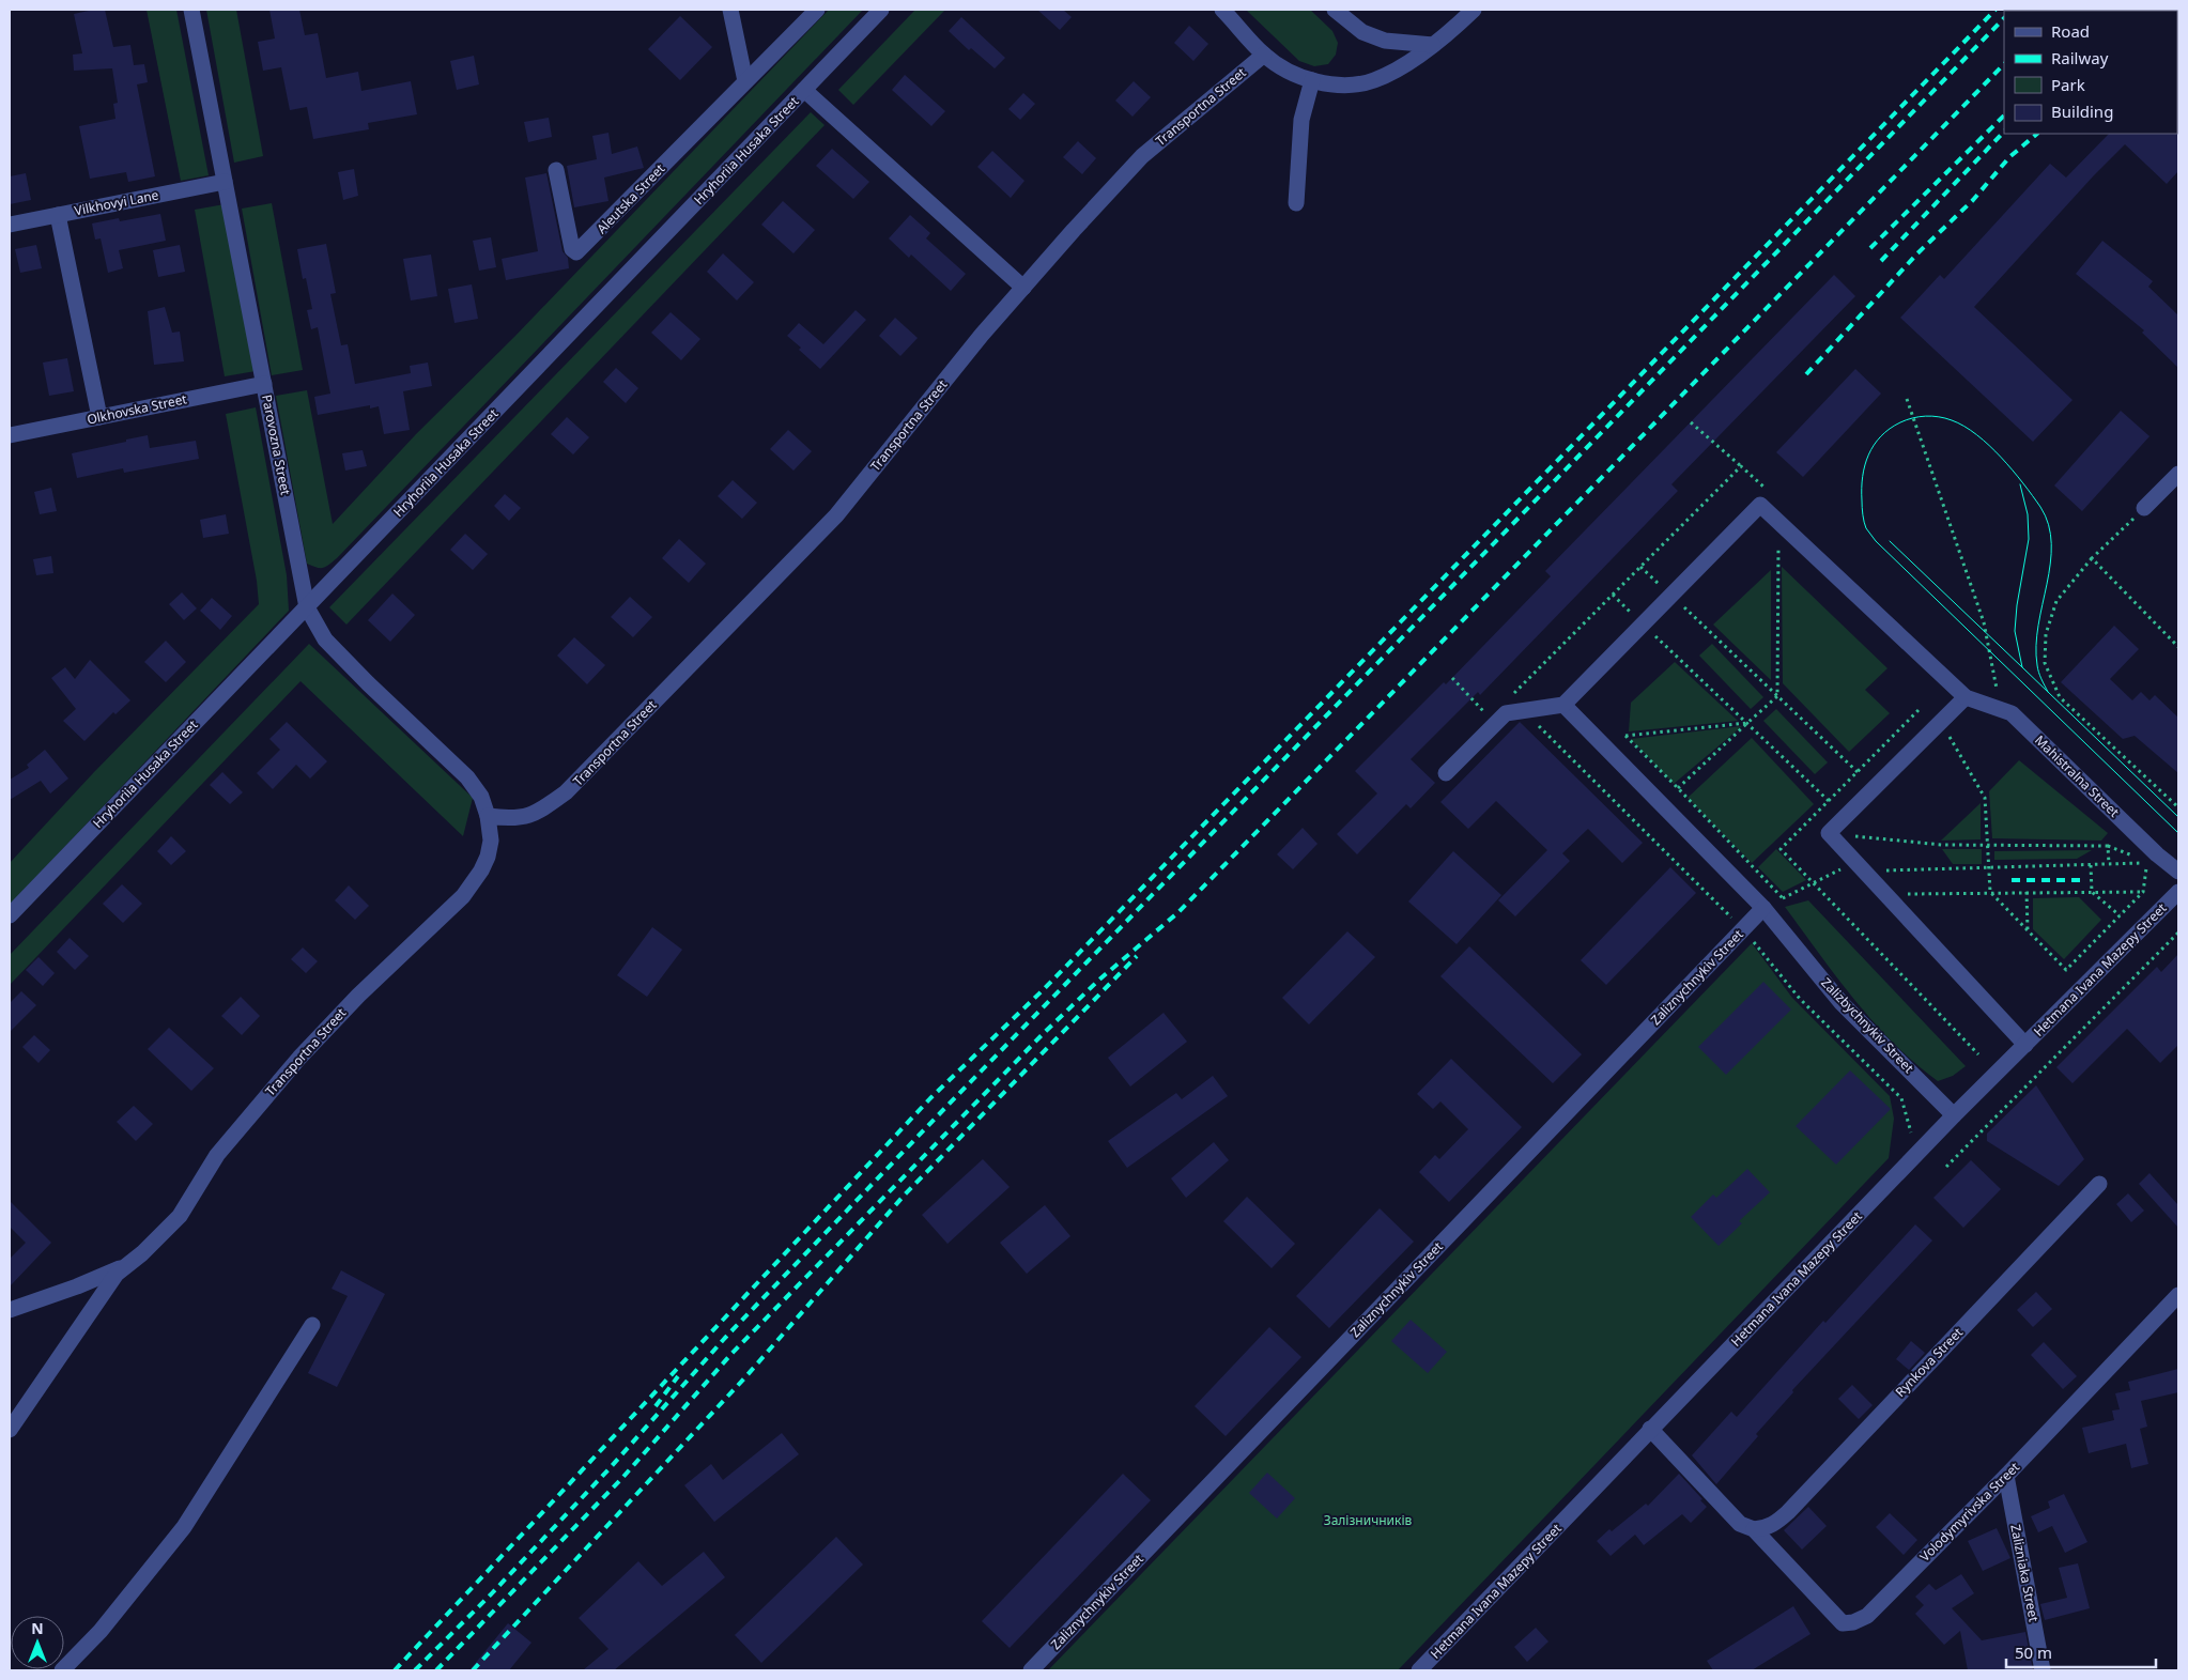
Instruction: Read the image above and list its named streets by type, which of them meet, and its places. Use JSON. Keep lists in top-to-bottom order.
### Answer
{
  "streets": {
    "street": [
      "Transportna Street",
      "Hryhoriia Husaka Street",
      "Aleutska Street",
      "Vilkhovyi Lane",
      "Olkhovska Street",
      "Parovozna Street",
      "Mahistralna Street",
      "Hetmana Ivana Mazepy Street",
      "Zaliznychnykiv Street",
      "Zalizbychnykiv Street",
      "Rynkova Street",
      "Volodymyrivska Street",
      "Zalizniaka Street"
    ]
  },
  "crossings": [
    ["Transportna Street", "Parovozna Street"],
    ["Hryhoriia Husaka Street", "Parovozna Street"],
    ["Vilkhovyi Lane", "Parovozna Street"],
    ["Olkhovska Street", "Parovozna Street"],
    ["Hetmana Ivana Mazepy Street", "Zalizbychnykiv Street"],
    ["Zaliznychnykiv Street", "Zalizbychnykiv Street"],
    ["Rynkova Street", "Volodymyrivska Street"],
    ["Volodymyrivska Street", "Zalizniaka Street"]
  ],
  "parks": ["Залізничників"],
  "legend": [
    "Road",
    "Railway",
    "Park",
    "Building"
  ],
  "scale_bar": "50 m",
  "north": "top"
}
